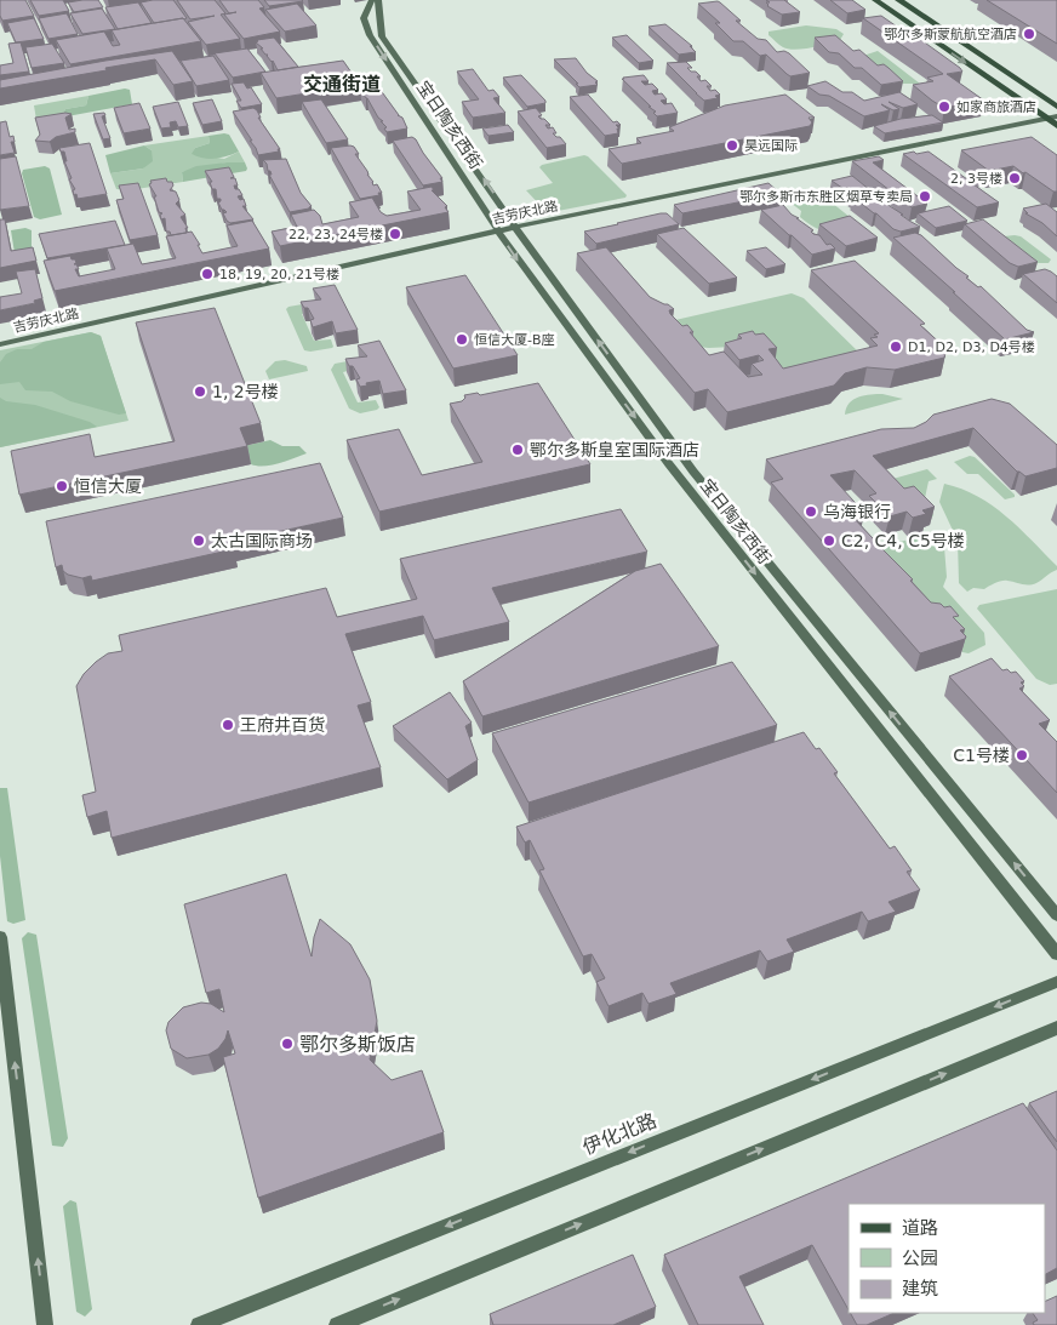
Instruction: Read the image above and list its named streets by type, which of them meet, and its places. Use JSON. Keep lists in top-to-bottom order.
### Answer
{
  "streets": {
    "street": ["宝日陶亥西街", "吉劳庆北路", "伊化北路"]
  },
  "crossings": [
    ["宝日陶亥西街", "吉劳庆北路"]
  ],
  "districts": ["交通街道"],
  "places": [
    "鄂尔多斯蒙航航空酒店",
    "如家商旅酒店",
    "昊远国际",
    "2, 3号楼",
    "鄂尔多斯市东胜区烟草专卖局",
    "22, 23, 24号楼",
    "18, 19, 20, 21号楼",
    "恒信大厦-B座",
    "D1, D2, D3, D4号楼",
    "1, 2号楼",
    "鄂尔多斯皇室国际酒店",
    "恒信大厦",
    "乌海银行",
    "太古国际商场",
    "C2, C4, C5号楼",
    "王府井百货",
    "C1号楼",
    "鄂尔多斯饭店"
  ],
  "legend": ["道路", "公园", "建筑"]
}
